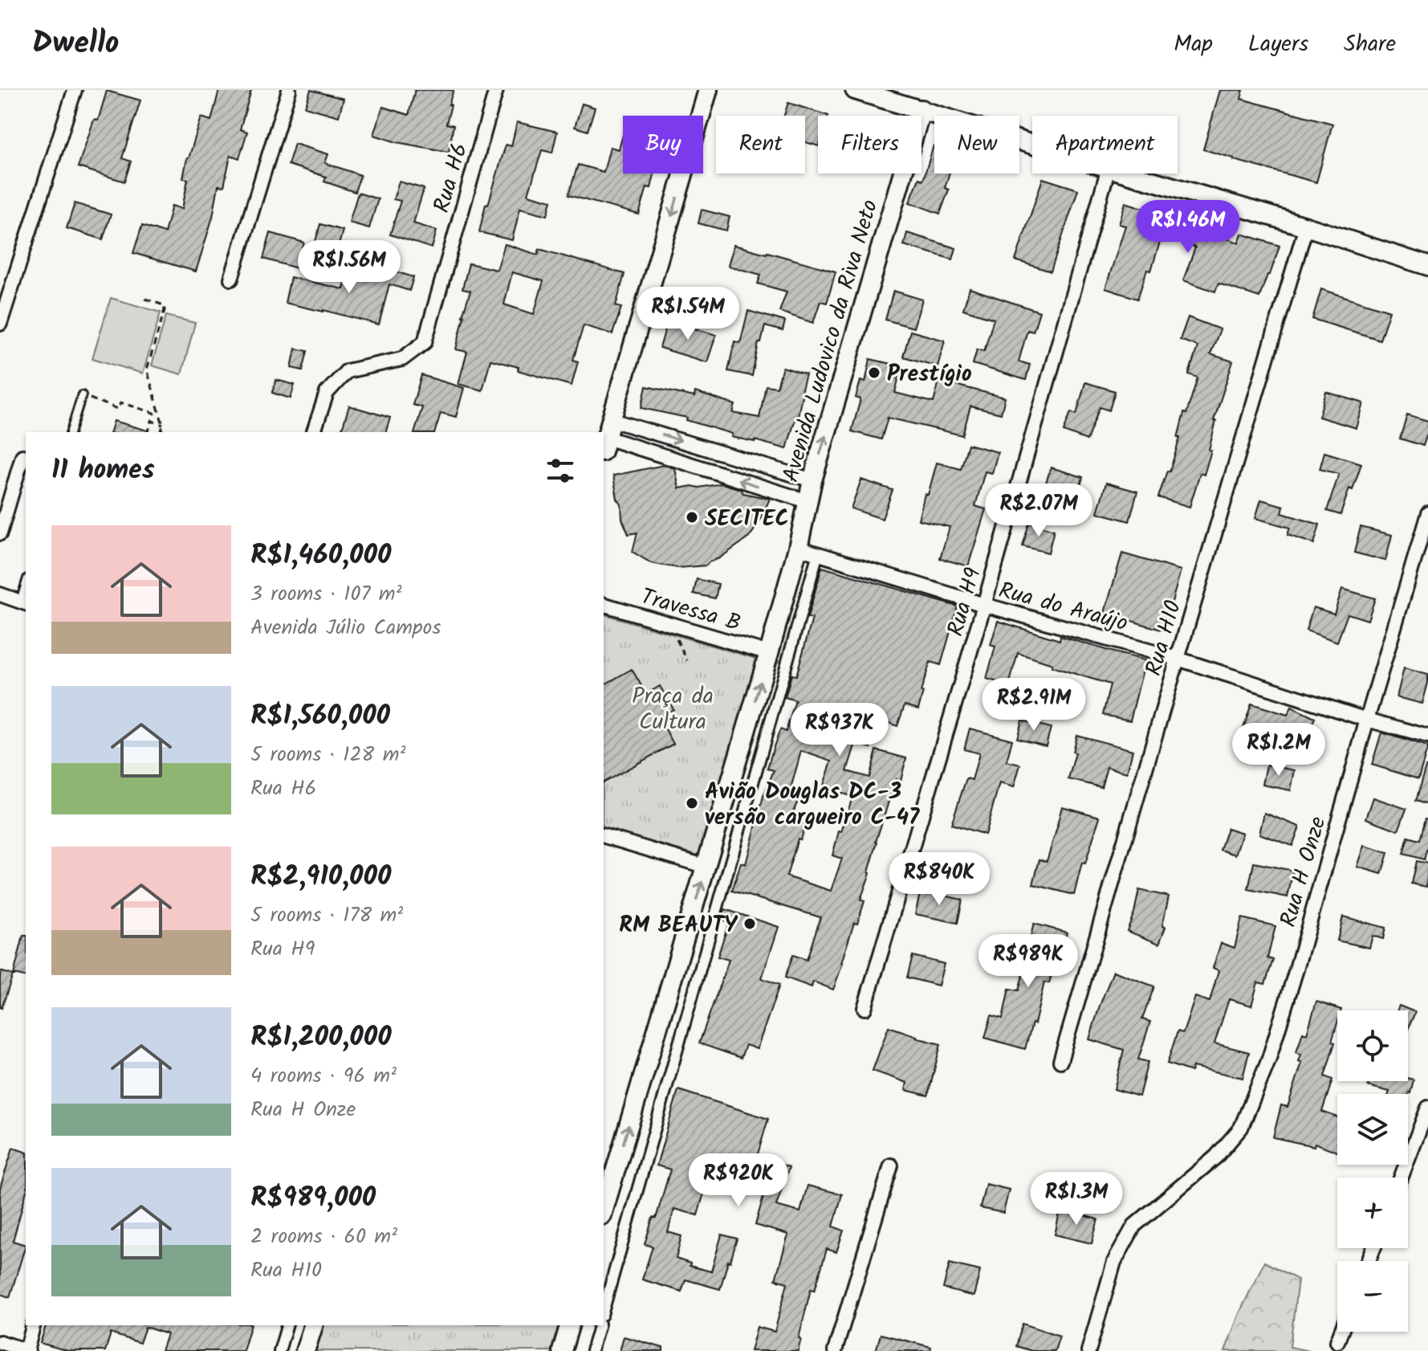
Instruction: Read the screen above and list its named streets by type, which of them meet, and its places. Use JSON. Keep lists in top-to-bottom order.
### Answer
{
  "streets": {
    "street": [
      "Rua H6",
      "Avenida Ludovico da Riva Neto",
      "Rua H9",
      "Rua do Araújo",
      "Travessa B",
      "Rua H10",
      "Rua H Onze"
    ]
  },
  "crossings": [
    ["Avenida Ludovico da Riva Neto", "Rua do Araújo"],
    ["Avenida Ludovico da Riva Neto", "Travessa B"],
    ["Rua H9", "Rua do Araújo"],
    ["Rua do Araújo", "Rua H10"],
    ["Rua do Araújo", "Rua H Onze"]
  ],
  "parks": ["Praça da Cultura"],
  "places": [
    "Prestígio",
    "SECITEC",
    "Avião Douglas DC-3 versão cargueiro C-47",
    "RM BEAUTY"
  ],
  "page": {
    "header": "Dwello",
    "nav": ["Map", "Layers", "Share"],
    "chip": [
      "Buy",
      "Rent",
      "Filters",
      "New",
      "Apartment"
    ],
    "price": [
      "R$1.46M",
      "R$1.56M",
      "R$1.54M",
      "R$2.07M",
      "R$2.91M",
      "R$937K",
      "R$1.2M",
      "R$840K",
      "R$989K",
      "R$920K",
      "R$1.3M"
    ],
    "heading": "11 homes",
    "list": [
      {
        "name": "R$1,460,000",
        "note": "3 rooms · 107 m² · Avenida Júlio Campos"
      },
      {
        "name": "R$1,560,000",
        "note": "5 rooms · 128 m² · Rua H6"
      },
      {
        "name": "R$2,910,000",
        "note": "5 rooms · 178 m² · Rua H9"
      },
      {
        "name": "R$1,200,000",
        "note": "4 rooms · 96 m² · Rua H Onze"
      },
      {
        "name": "R$989,000",
        "note": "2 rooms · 60 m² · Rua H10"
      }
    ],
    "map_buttons": ["+", "−"]
  }
}
